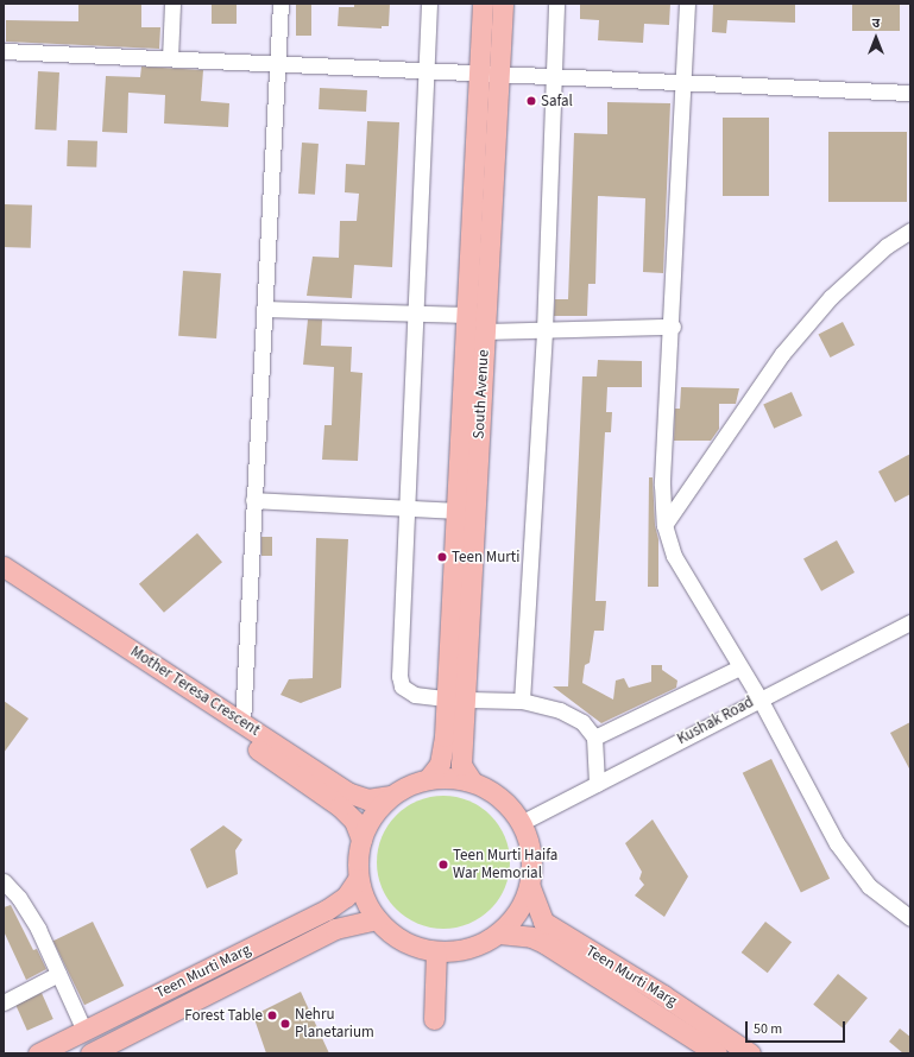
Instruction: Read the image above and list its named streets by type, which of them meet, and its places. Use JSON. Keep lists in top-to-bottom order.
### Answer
{
  "streets": {
    "main road": ["South Avenue", "Mother Teresa Crescent", "Teen Murti Marg"],
    "street": ["Kushak Road"]
  },
  "places": [
    "Safal",
    "Teen Murti",
    "Teen Murti Haifa War Memorial",
    "Forest Table",
    "Nehru Planetarium"
  ],
  "scale_bar": "50 m",
  "north": "top"
}
